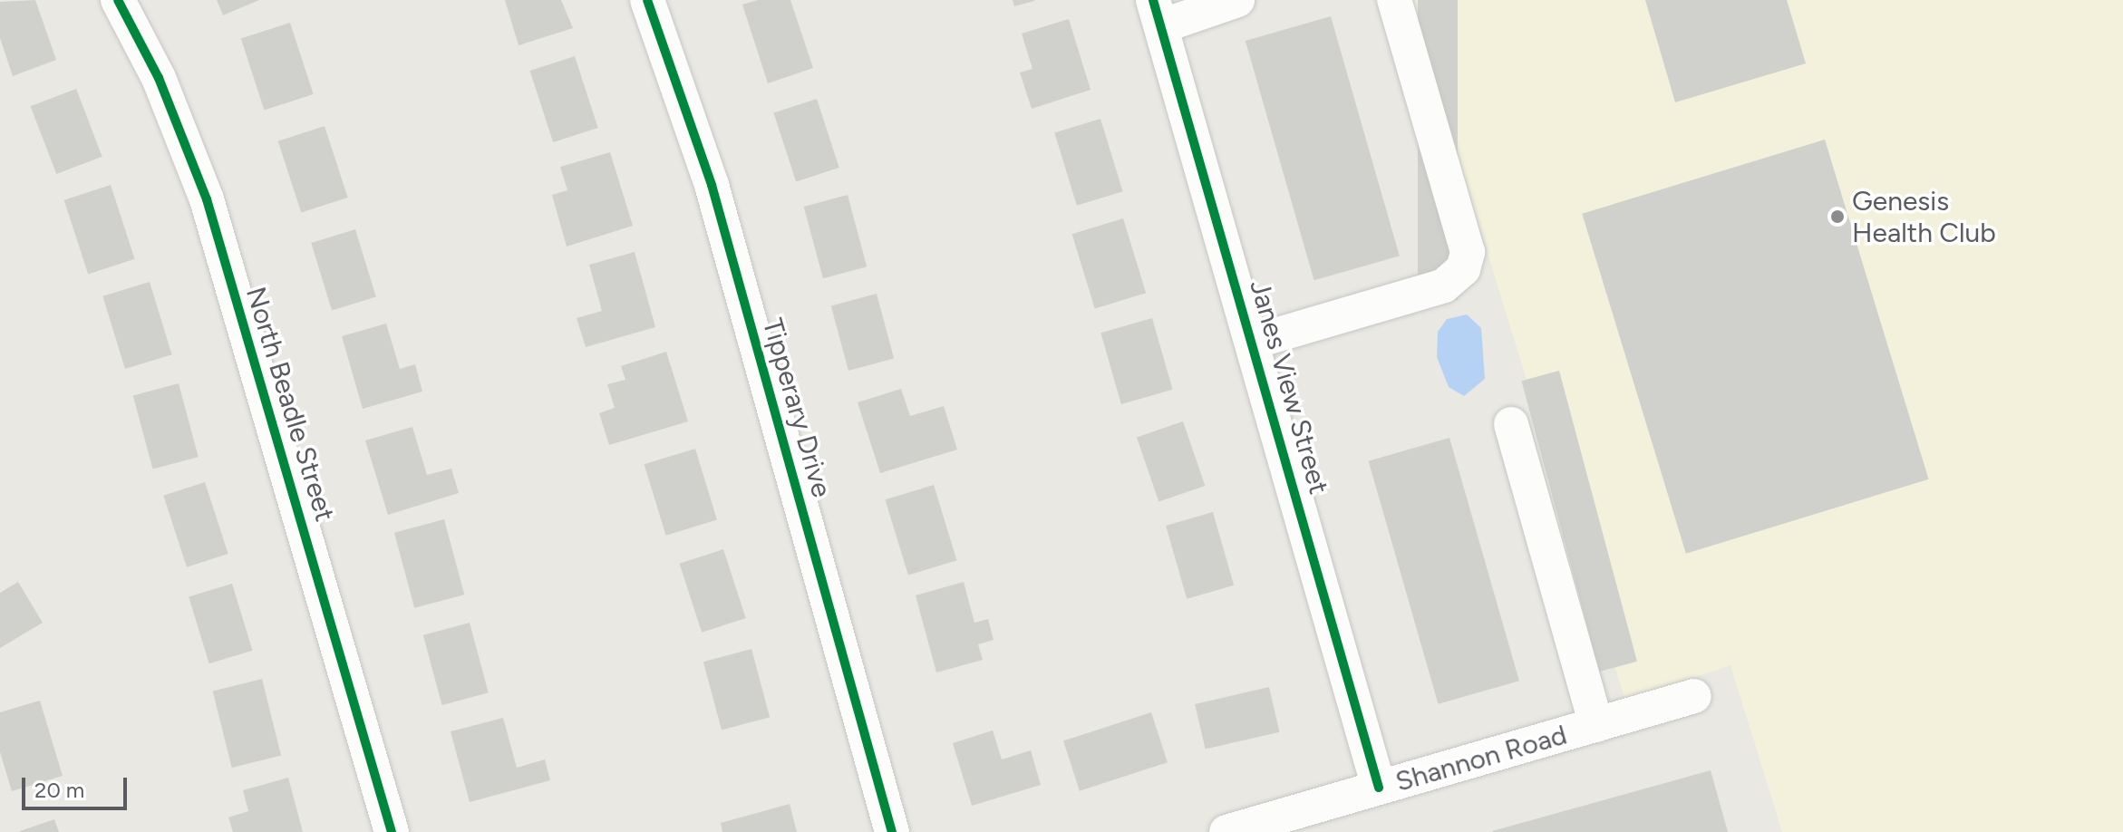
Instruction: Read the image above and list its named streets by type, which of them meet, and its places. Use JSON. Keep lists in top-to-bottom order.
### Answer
{
  "streets": {
    "street": [
      "Janes View Street",
      "North Beadle Street",
      "Tipperary Drive",
      "Shannon Road"
    ]
  },
  "crossings": [
    ["Janes View Street", "Shannon Road"]
  ],
  "places": ["Genesis Health Club"],
  "scale_bar": "20 m"
}
